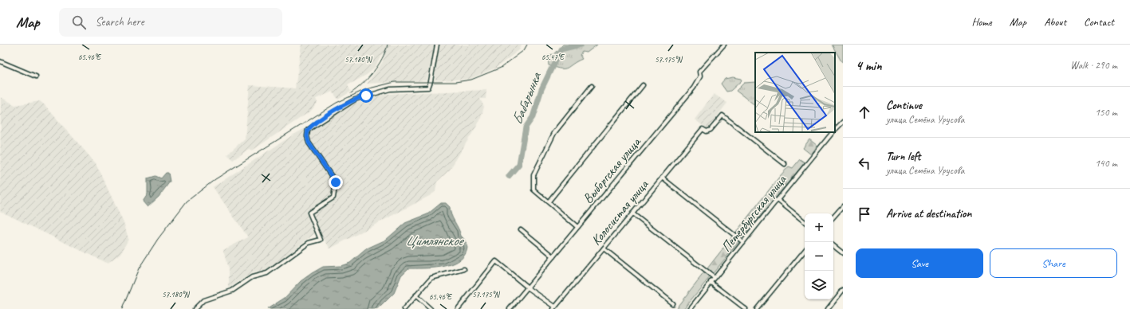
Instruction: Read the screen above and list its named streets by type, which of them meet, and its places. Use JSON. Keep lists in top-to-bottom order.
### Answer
{
  "streets": {
    "street": ["Выборгская улица", "Колосистая улица", "Петербургская улица"]
  },
  "water": ["Бабарынка", "Цимлянское"],
  "page": {
    "header": "Map",
    "search": "Search here",
    "nav": [
      "Home",
      "Map",
      "About",
      "Contact"
    ],
    "heading": ["4 min", "Walk · 290 m"],
    "list": [
      ["Continue", "улица Семёна Урусова", "150 m"],
      ["Turn left", "улица Семёна Урусова", "140 m"],
      "Arrive at destination"
    ],
    "map_buttons": ["+", "−"],
    "buttons": ["Save", "Share"]
  },
  "coordinates": [
    "65.46°E",
    "65.47°E",
    "57.180°N",
    "57.175°N"
  ]
}
